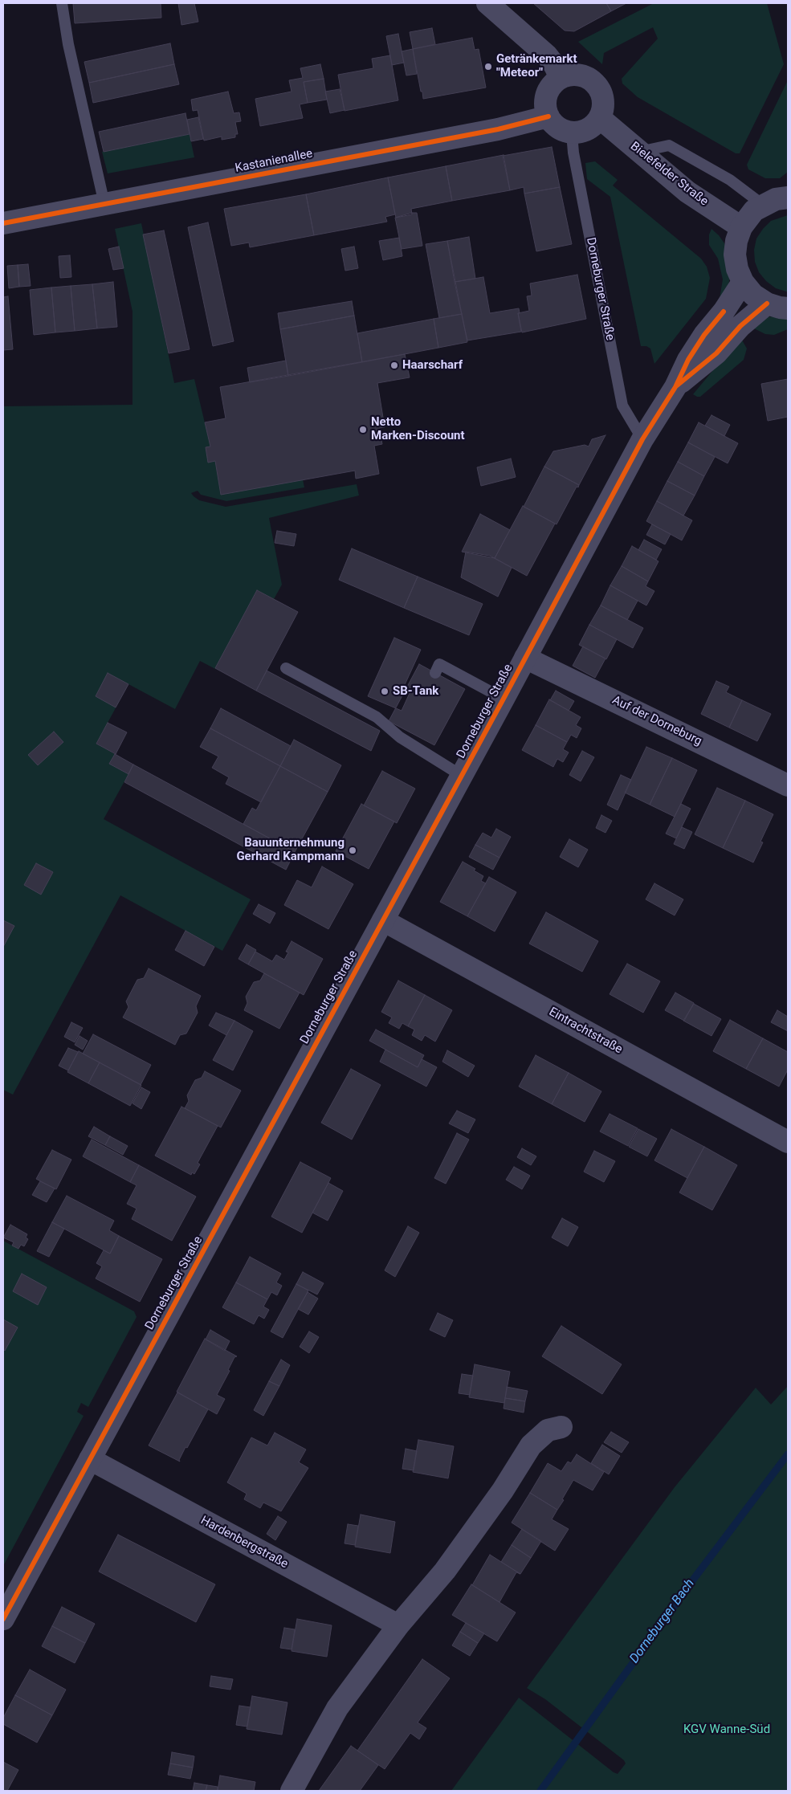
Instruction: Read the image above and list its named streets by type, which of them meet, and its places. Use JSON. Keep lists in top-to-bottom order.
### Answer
{
  "streets": {
    "street": [
      "Kastanienallee",
      "Bielefelder Straße",
      "Dorneburger Straße",
      "Auf der Dorneburg",
      "Eintrachtstraße",
      "Hardenbergstraße"
    ]
  },
  "crossings": [
    ["Kastanienallee", "Bielefelder Straße"],
    ["Kastanienallee", "Dorneburger Straße"],
    ["Bielefelder Straße", "Dorneburger Straße"],
    ["Dorneburger Straße", "Auf der Dorneburg"],
    ["Dorneburger Straße", "Eintrachtstraße"],
    ["Dorneburger Straße", "Hardenbergstraße"]
  ],
  "water": ["Dorneburger Bach"],
  "parks": ["KGV Wanne-Süd"],
  "places": [
    "Getränkemarkt \"Meteor\"",
    "Haarscharf",
    "Netto Marken-Discount",
    "SB-Tank",
    "Bauunternehmung Gerhard Kampmann"
  ]
}
